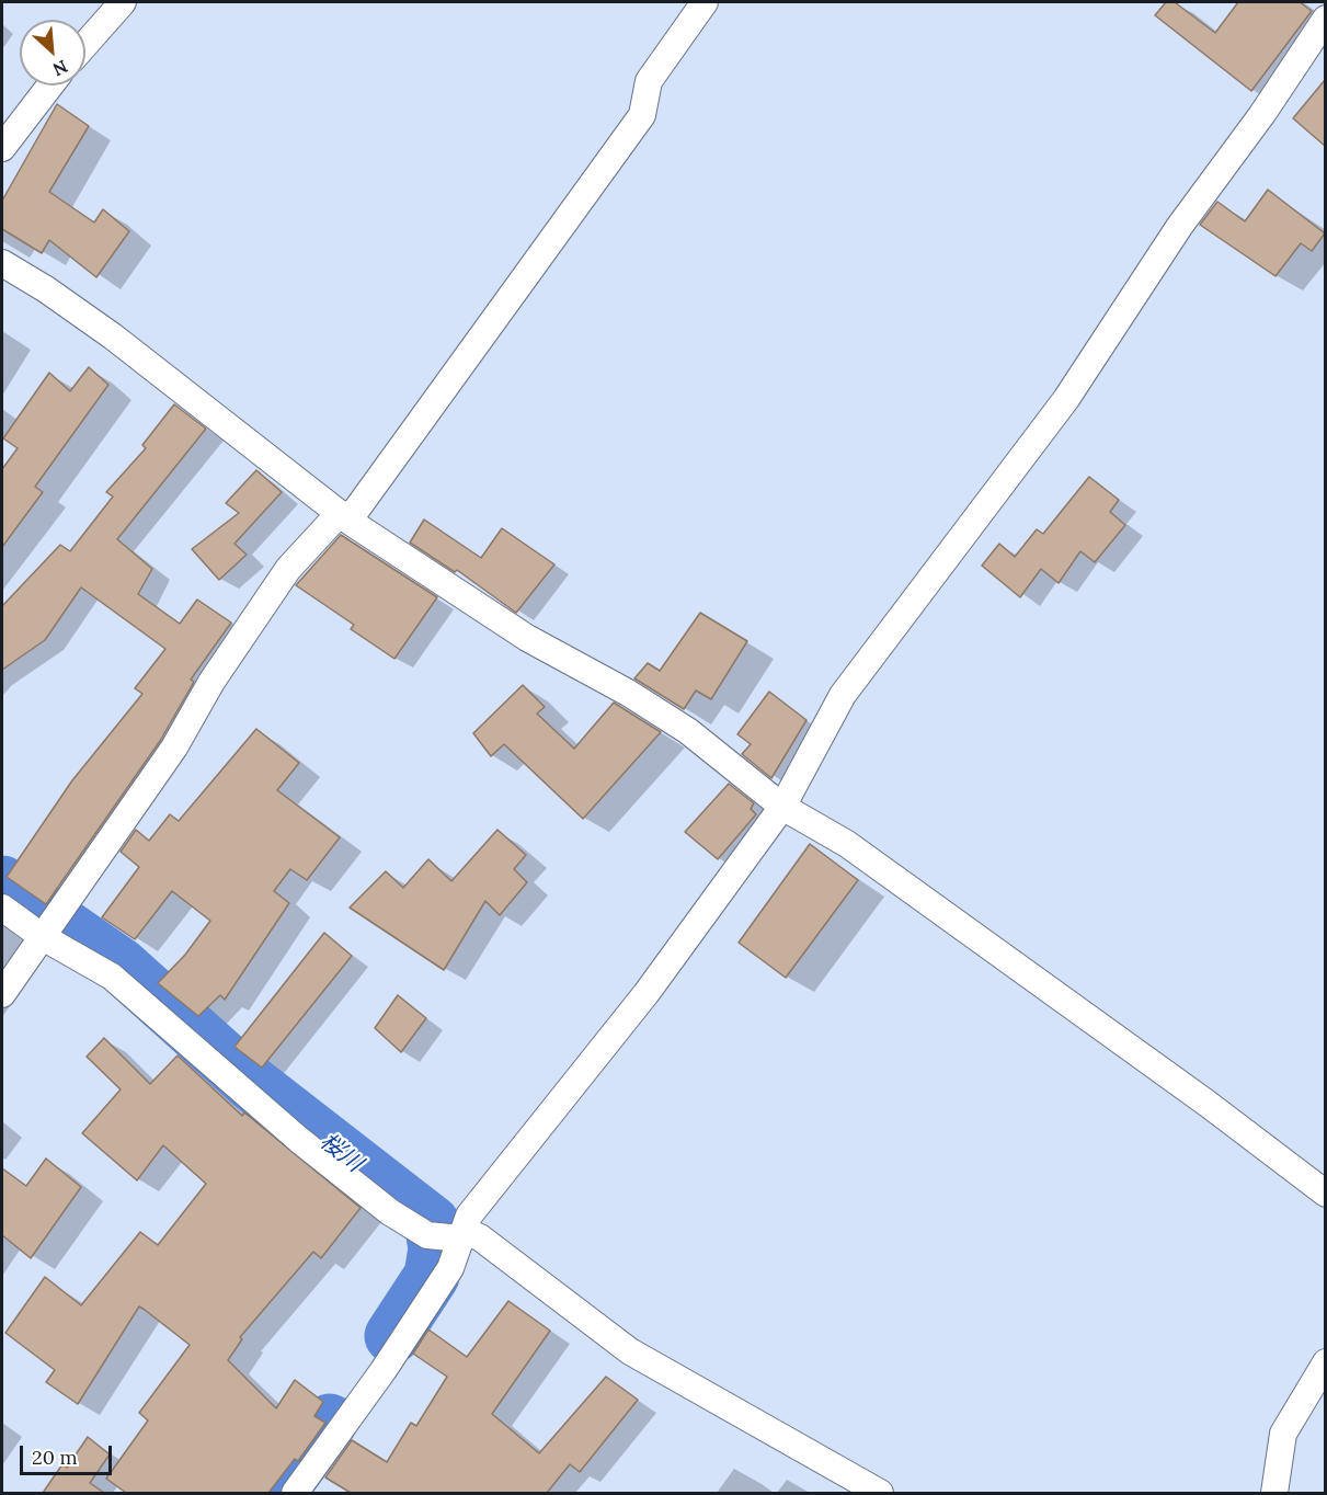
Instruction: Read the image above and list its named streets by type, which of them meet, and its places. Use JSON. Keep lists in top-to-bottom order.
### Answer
{
  "water": ["桜川"],
  "scale_bar": "20 m",
  "north": "bottom right"
}
